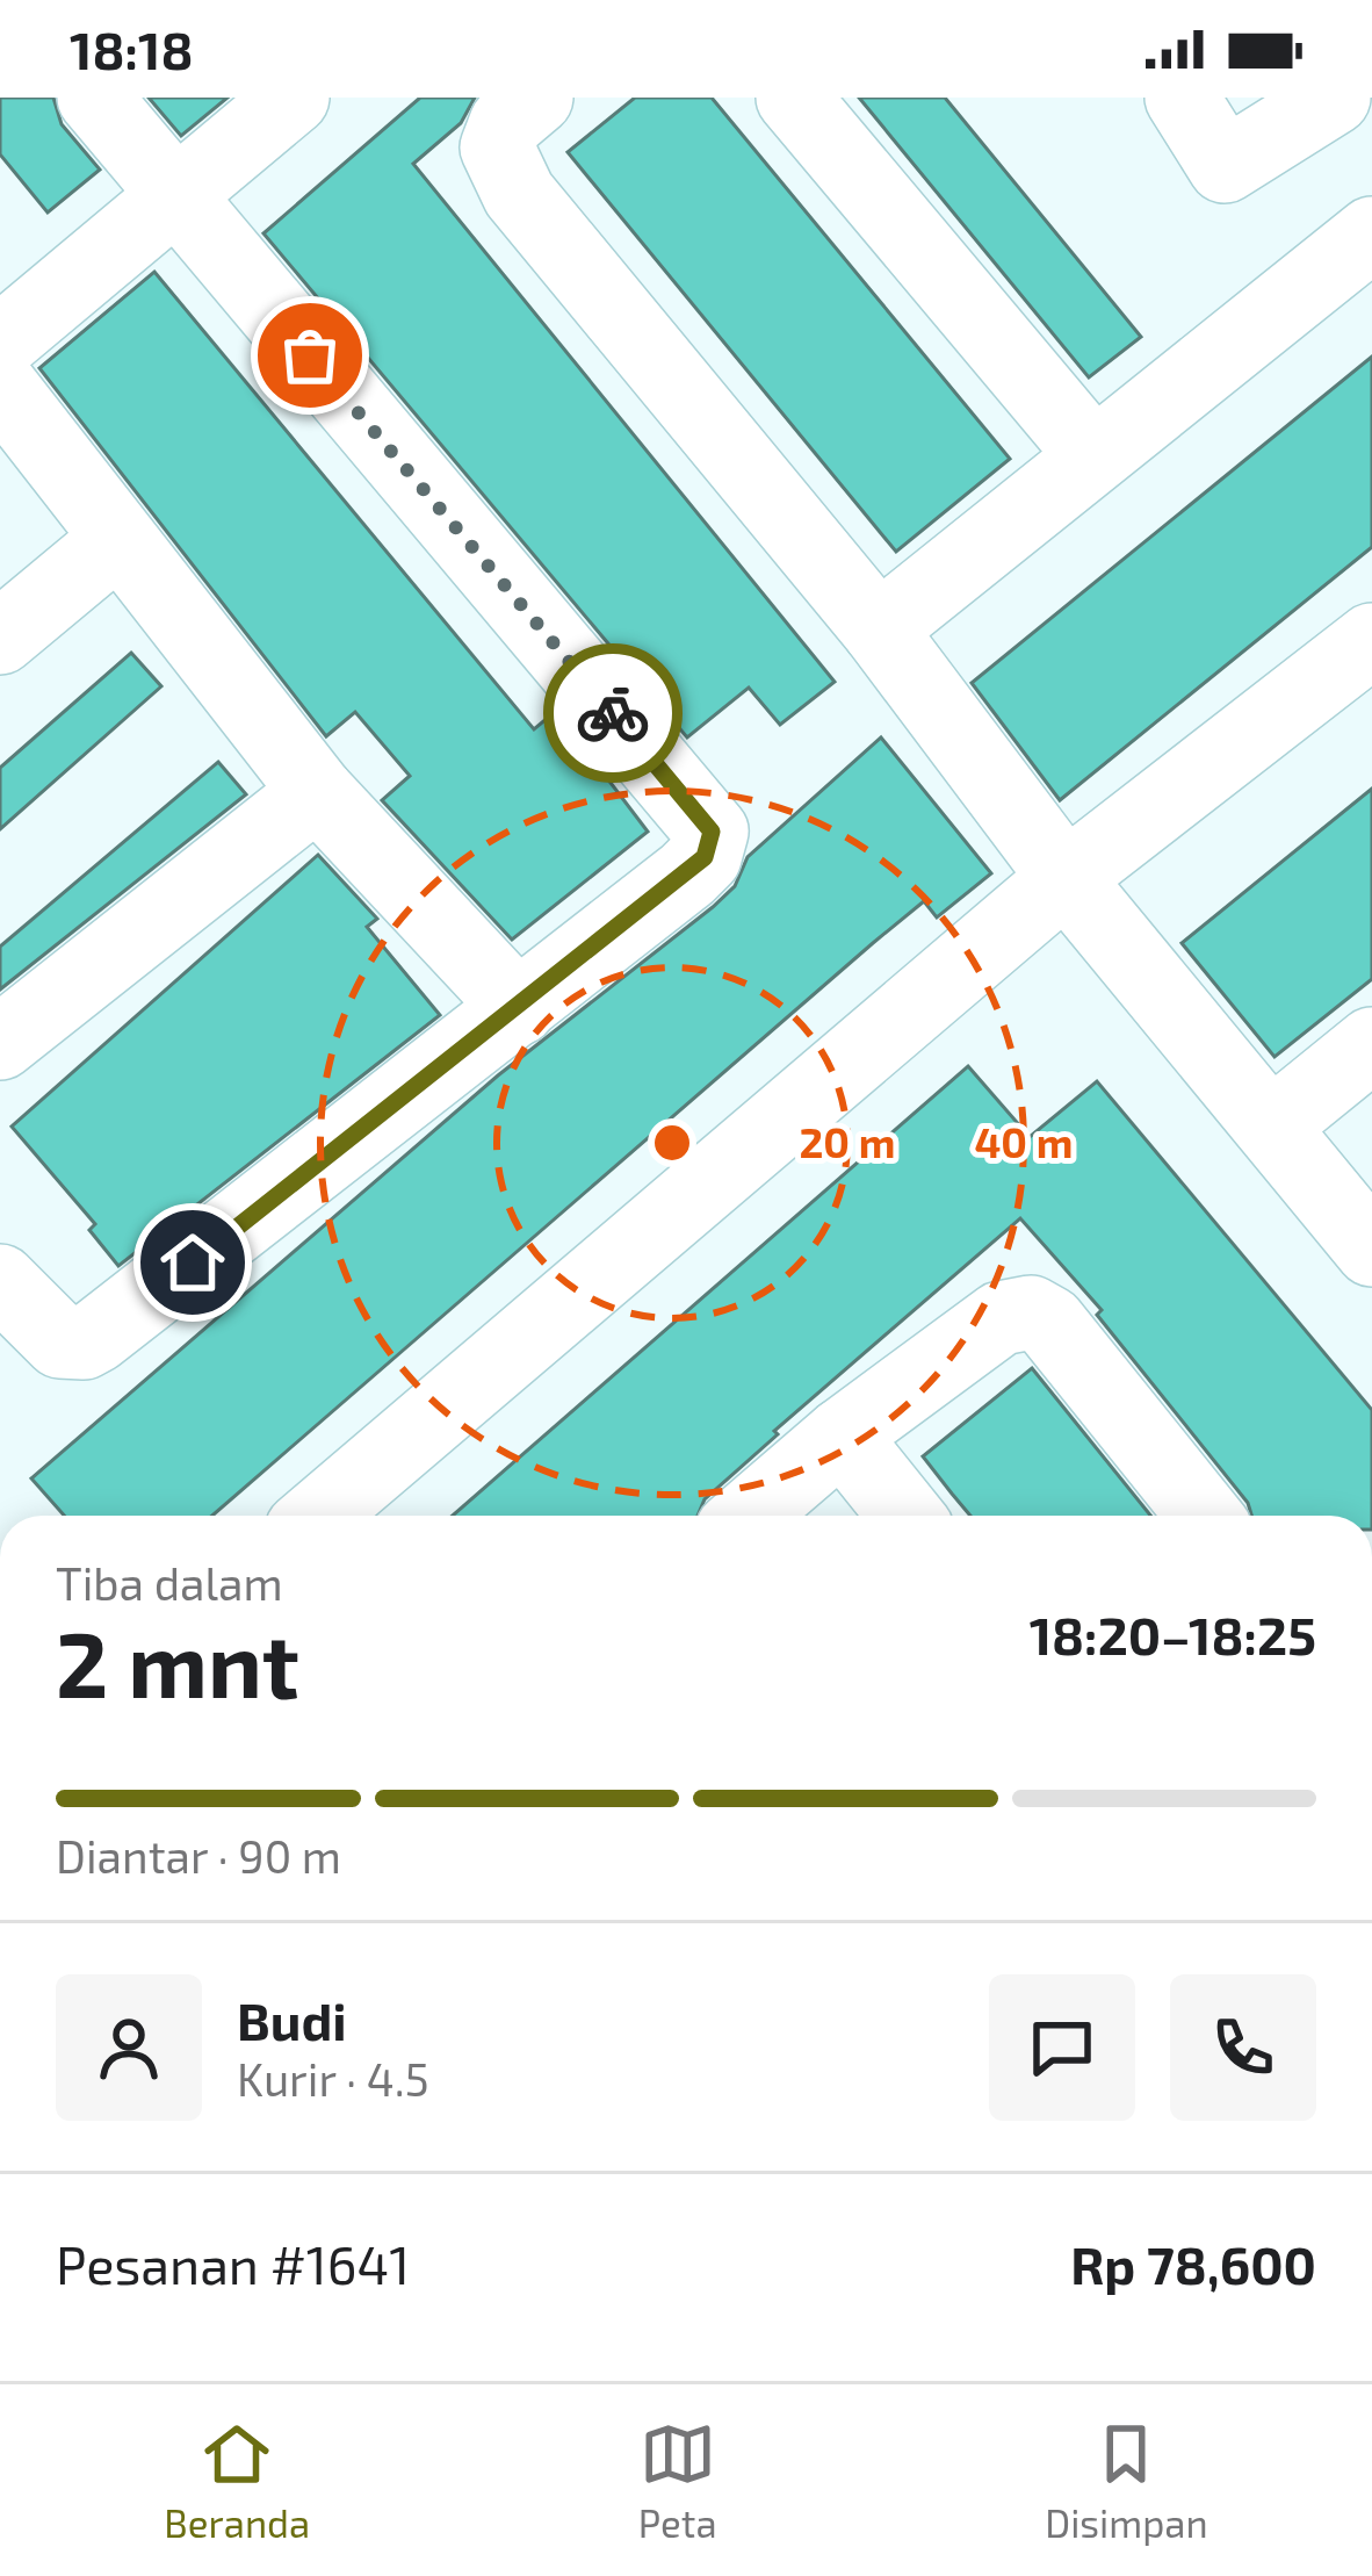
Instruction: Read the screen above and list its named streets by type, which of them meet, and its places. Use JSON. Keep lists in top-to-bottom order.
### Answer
{
  "page": {
    "status": "18:18",
    "heading": ["2 mnt", "Tiba dalam", "18:20–18:25"],
    "panel": [
      "Budi",
      "Kurir · 4.5",
      "Pesanan #1641",
      "Rp 78,600"
    ],
    "bar": "Diantar · 90 m",
    "tabs": ["Beranda", "Peta", "Disimpan"]
  },
  "rings": ["20 m", "40 m"]
}
